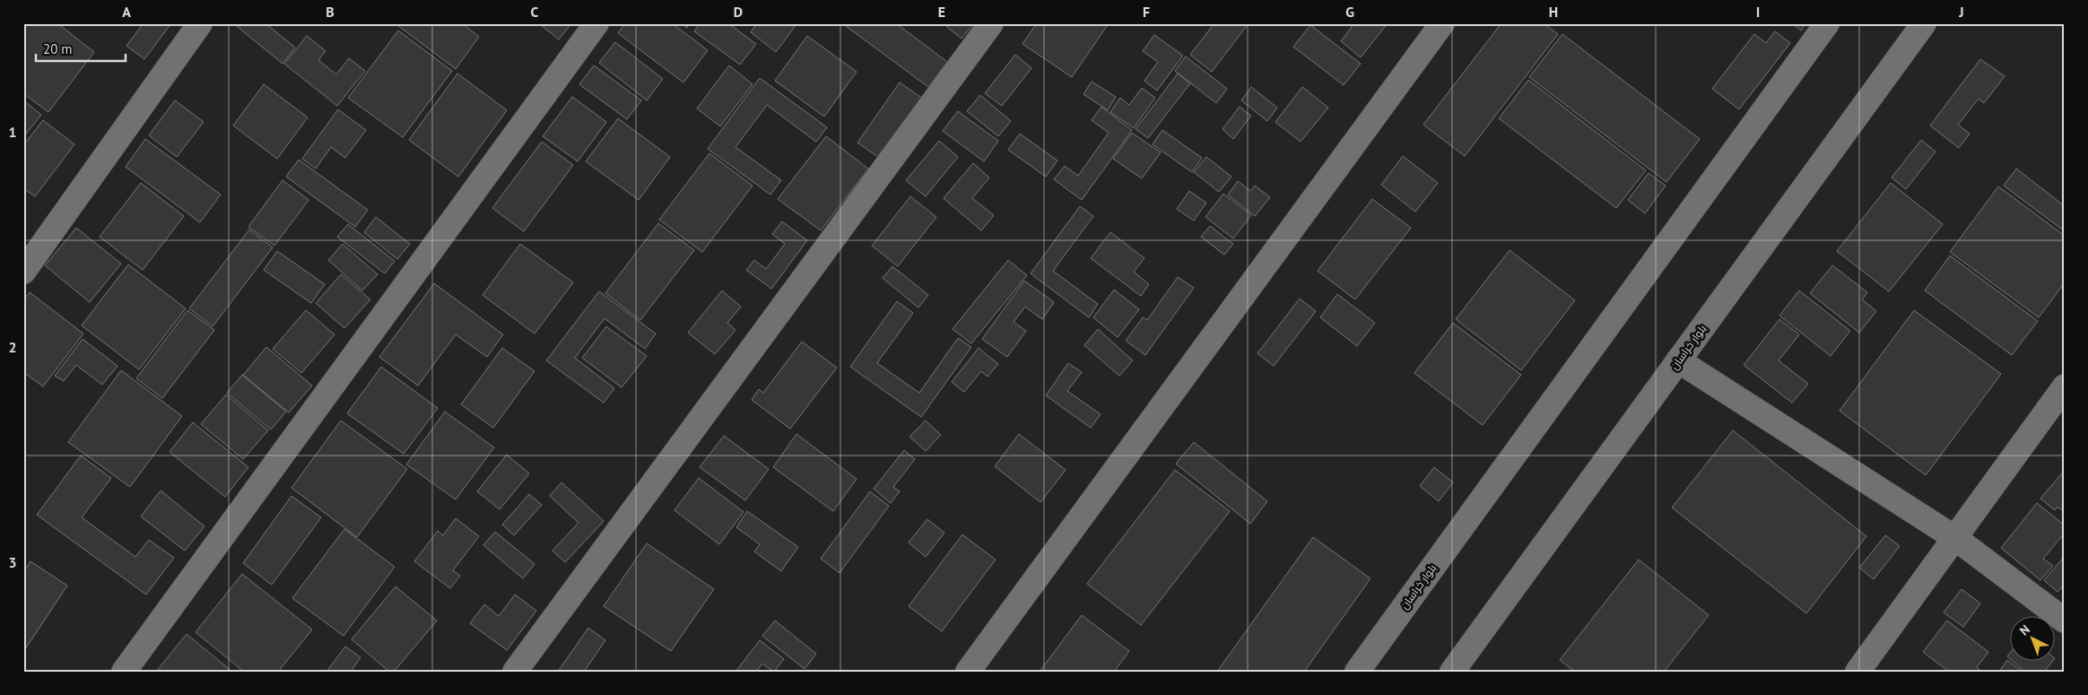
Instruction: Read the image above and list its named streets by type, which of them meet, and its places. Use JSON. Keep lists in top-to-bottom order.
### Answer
{
  "streets": {
    "street": ["بلوار خراسان"]
  },
  "scale_bar": "20 m",
  "north": "top left",
  "grid": {
    "columns": [
      "A",
      "B",
      "C",
      "D",
      "E",
      "F",
      "G",
      "H",
      "I",
      "J"
    ],
    "rows": ["1", "2", "3"]
  }
}
